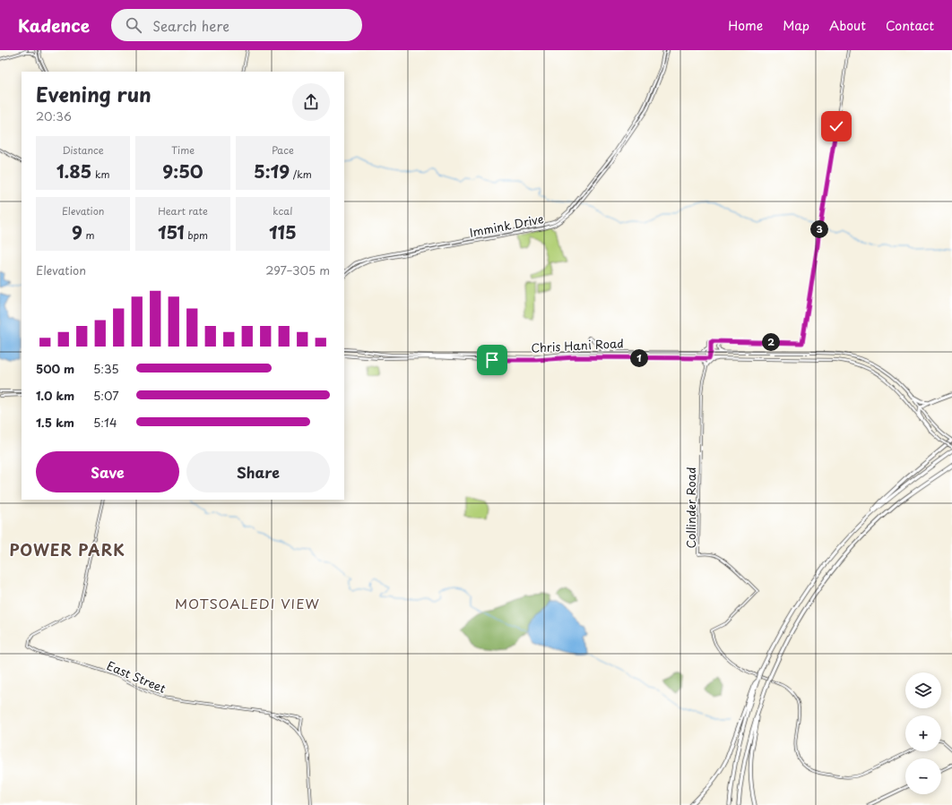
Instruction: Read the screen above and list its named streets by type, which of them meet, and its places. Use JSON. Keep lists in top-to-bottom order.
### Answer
{
  "streets": {
    "main road": ["Immink Drive", "Chris Hani Road"],
    "street": ["Collinder Road", "East Street"]
  },
  "crossings": [
    ["Chris Hani Road", "Collinder Road"]
  ],
  "districts": ["POWER PARK", "MOTSOALEDI VIEW"],
  "page": {
    "header": "Kadence",
    "search": "Search here",
    "nav": [
      "Home",
      "Map",
      "About",
      "Contact"
    ],
    "heading": ["Evening run", "20:36"],
    "stats": [
      ["Distance", "1.85 km"],
      ["Time", "9:50"],
      ["Pace", "5:19 /km"],
      ["Elevation", "9 m"],
      ["Heart rate", "151 bpm"],
      ["kcal", "115"]
    ],
    "pins": ["3", "2", "1"],
    "chart": ["Elevation", "297–305 m"],
    "list": [
      {
        "name": "500 m",
        "note": "5:35"
      },
      {
        "name": "1.0 km",
        "note": "5:07"
      },
      {
        "name": "1.5 km",
        "note": "5:14"
      }
    ],
    "buttons": ["Save", "Share"],
    "map_buttons": ["+", "−"]
  }
}
